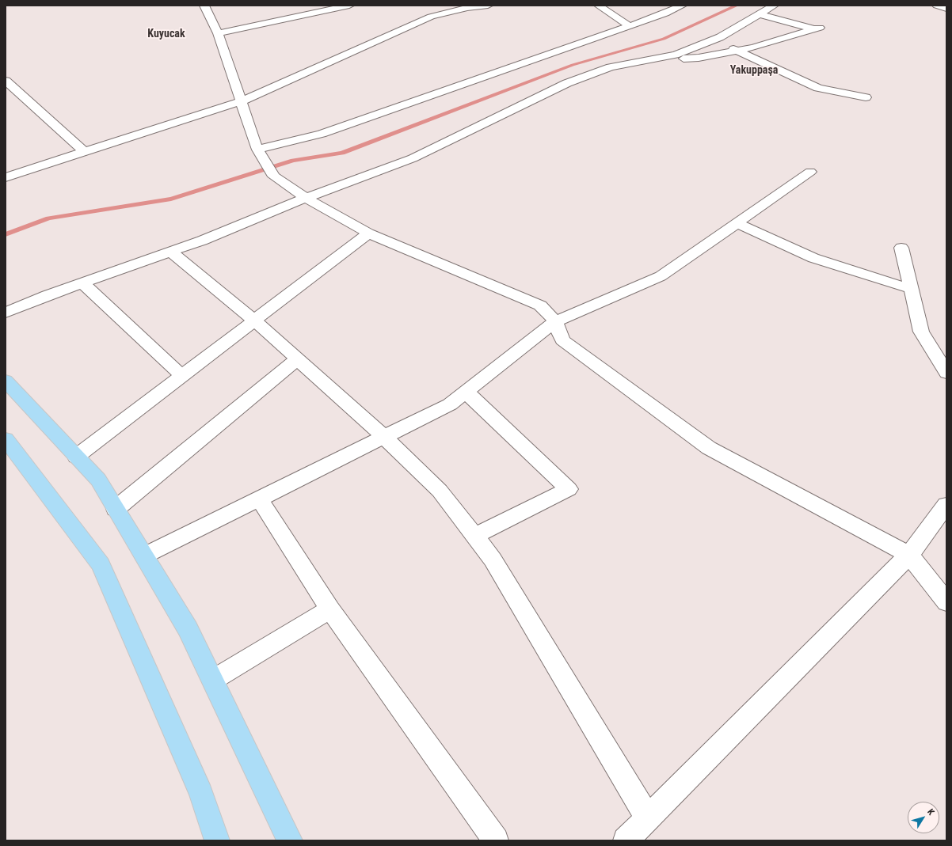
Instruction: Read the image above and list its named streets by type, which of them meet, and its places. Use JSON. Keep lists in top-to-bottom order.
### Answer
{
  "districts": ["Kuyucak", "Yakuppaşa"],
  "north": "top right"
}
